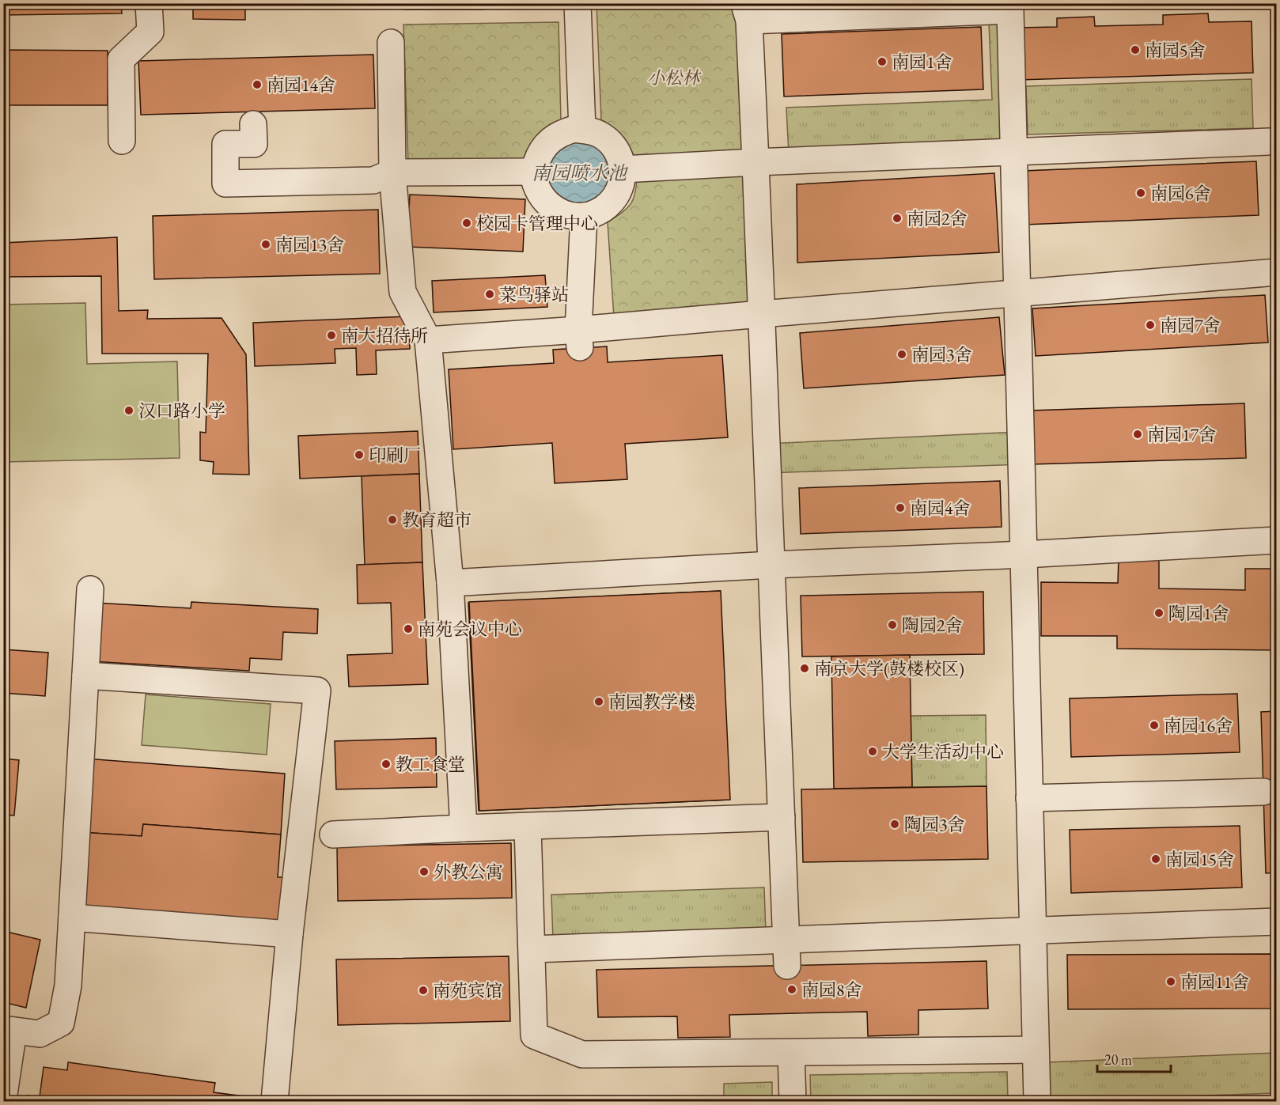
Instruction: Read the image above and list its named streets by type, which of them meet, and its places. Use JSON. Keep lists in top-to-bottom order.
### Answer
{
  "water": ["南园喷水池"],
  "parks": ["小松林"],
  "places": [
    "南园5舍",
    "南园1舍",
    "南园14舍",
    "南园6舍",
    "南园2舍",
    "校园卡管理中心",
    "南园13舍",
    "菜鸟驿站",
    "南园7舍",
    "南大招待所",
    "南园3舍",
    "汉口路小学",
    "南园17舍",
    "印刷厂",
    "南园4舍",
    "教育超市",
    "陶园1舍",
    "陶园2舍",
    "南苑会议中心",
    "南京大学(鼓楼校区)",
    "南园教学楼",
    "南园16舍",
    "大学生活动中心",
    "教工食堂",
    "陶园3舍",
    "南园15舍",
    "外教公寓",
    "南园11舍",
    "南园8舍",
    "南苑宾馆"
  ],
  "scale_bar": "20 m"
}
